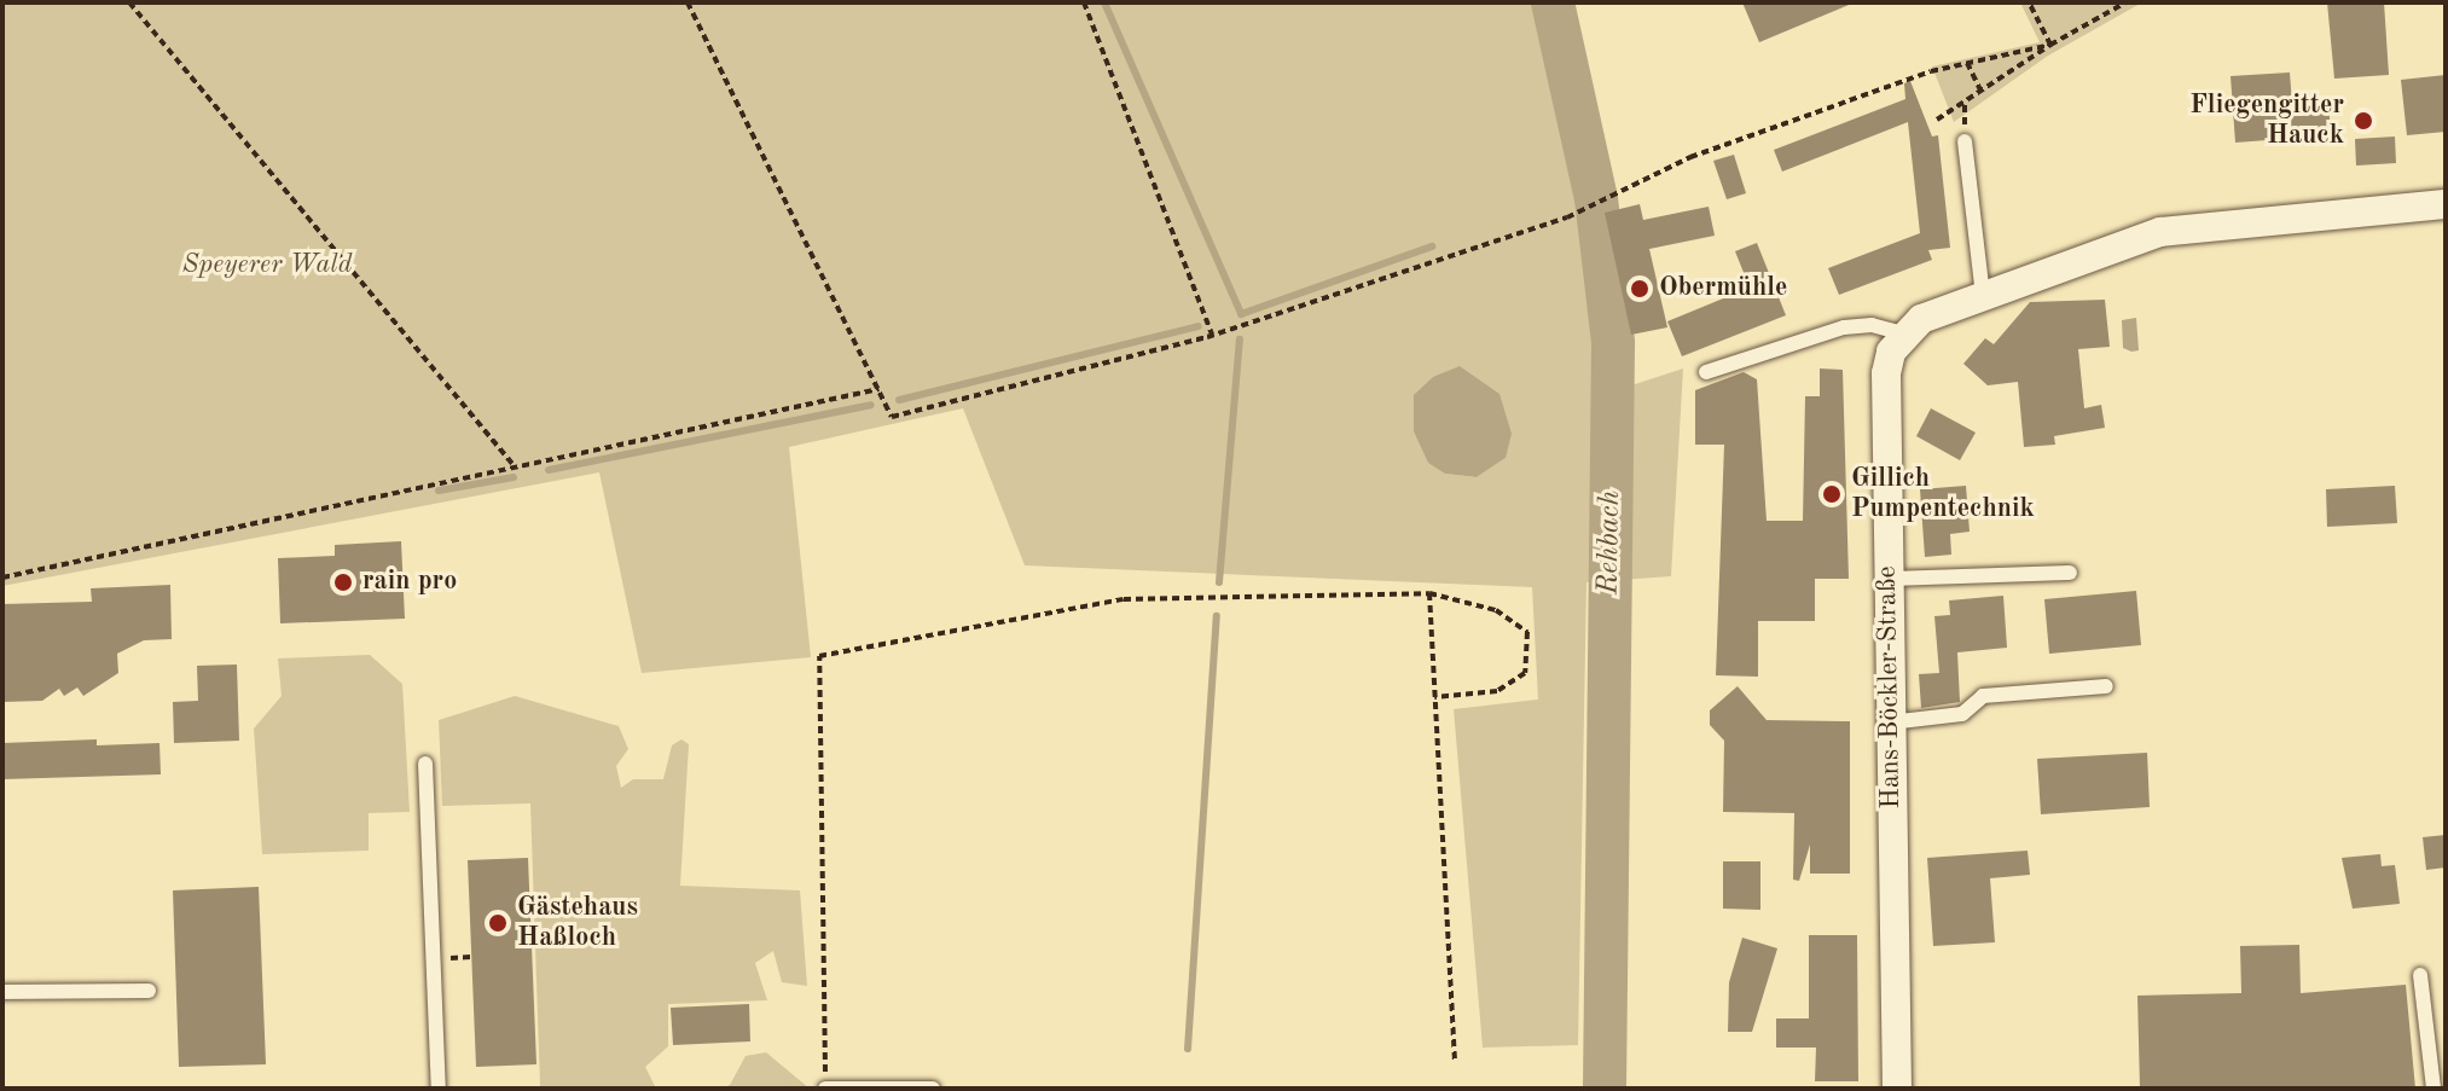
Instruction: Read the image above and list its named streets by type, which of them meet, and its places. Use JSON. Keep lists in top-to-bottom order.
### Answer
{
  "streets": {
    "street": ["Hans-Böckler-Straße"]
  },
  "water": ["Rehbach"],
  "parks": ["Speyerer Wald"],
  "places": [
    "Fliegengitter Hauck",
    "Obermühle",
    "Gillich Pumpentechnik",
    "rain pro",
    "Gästehaus Haßloch"
  ]
}
